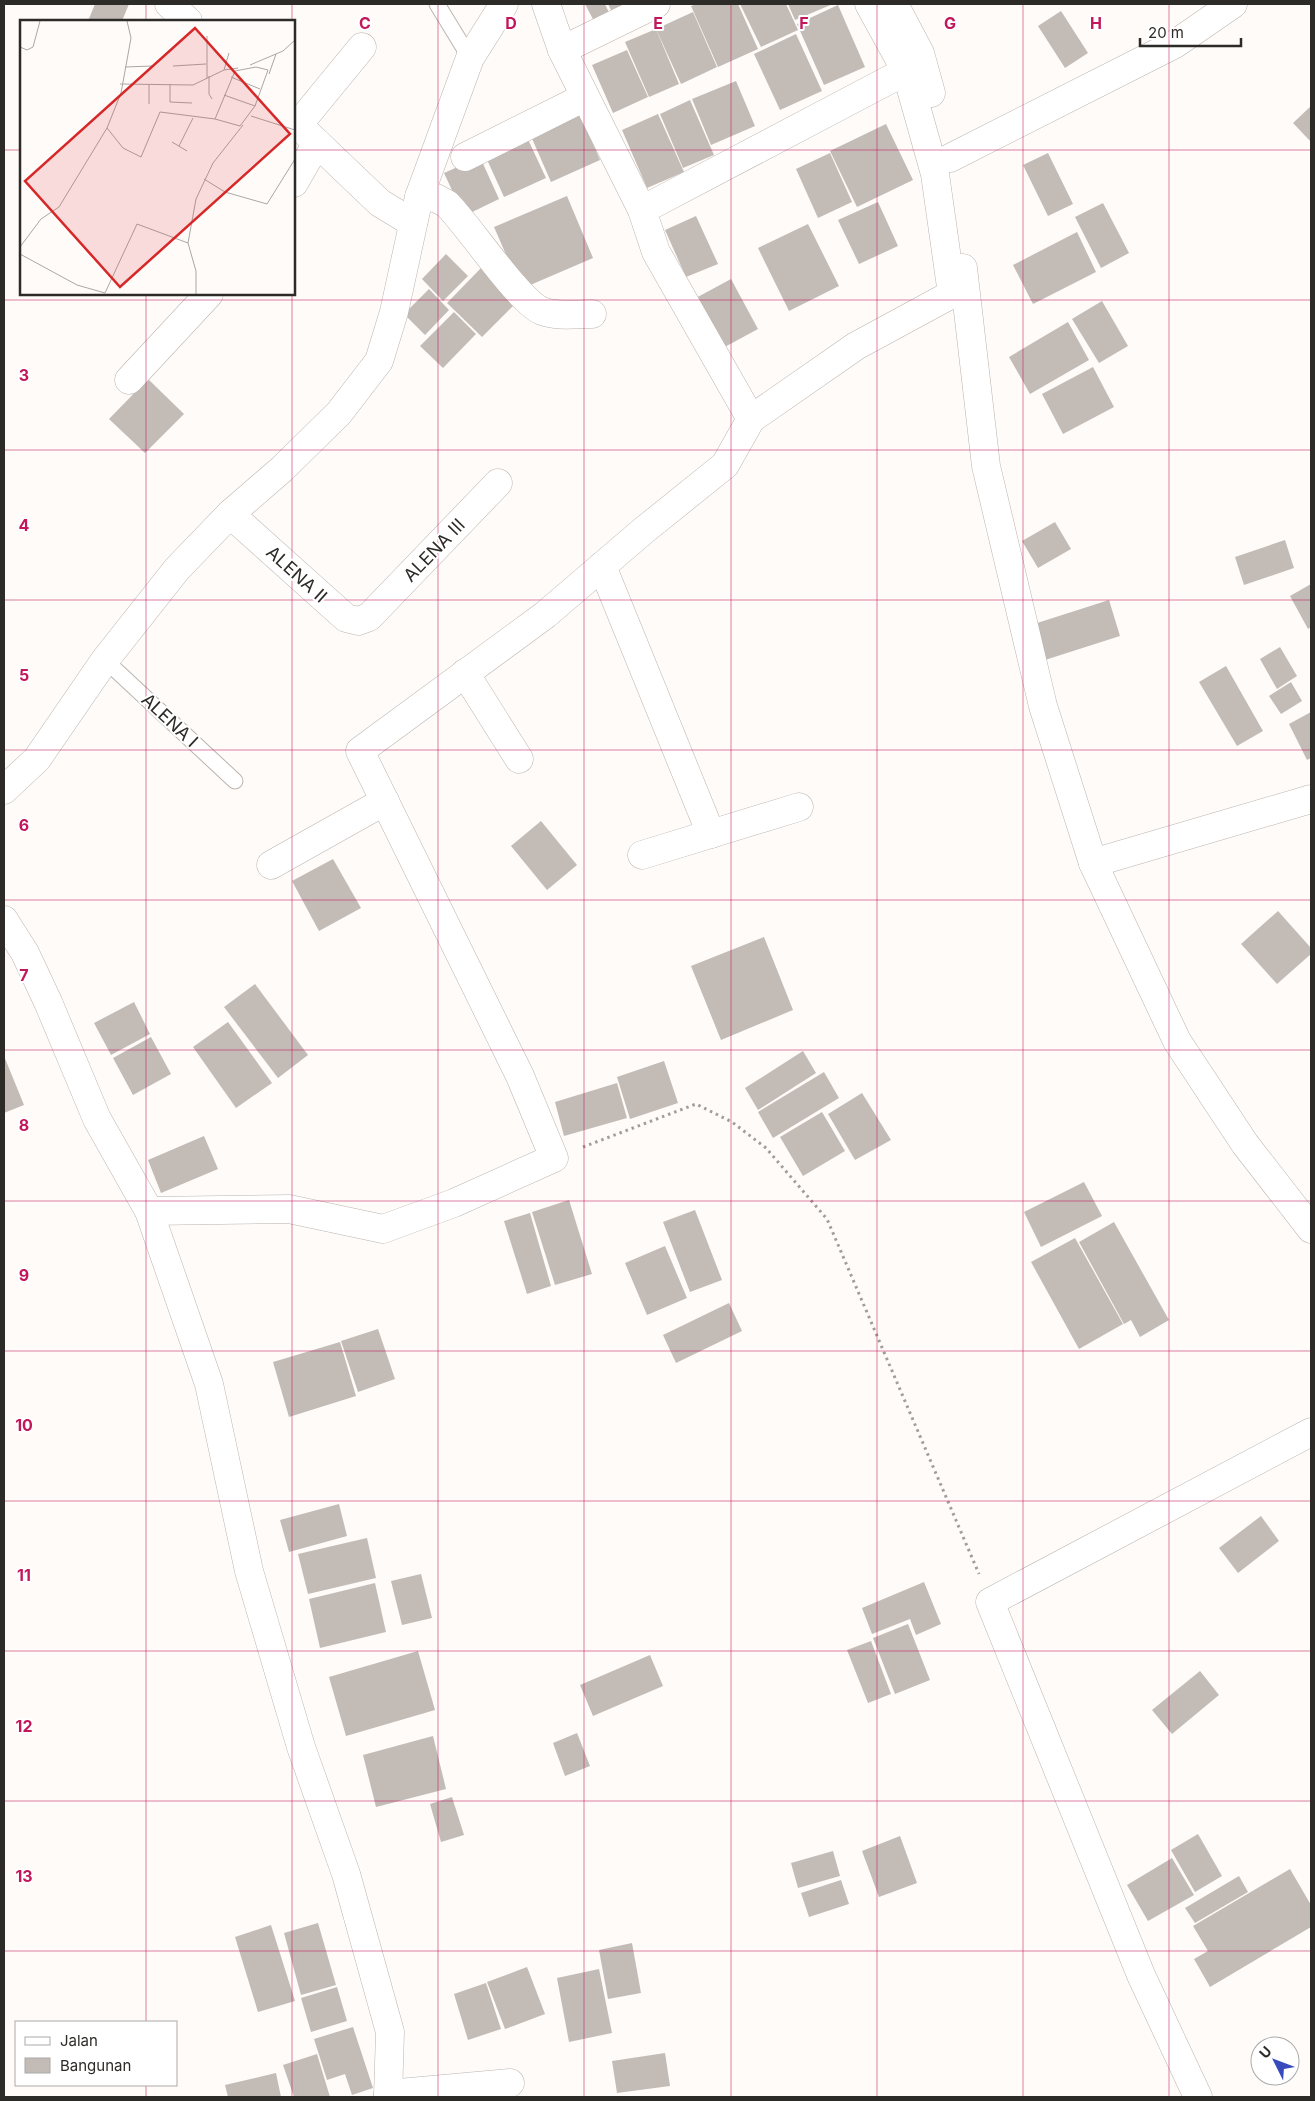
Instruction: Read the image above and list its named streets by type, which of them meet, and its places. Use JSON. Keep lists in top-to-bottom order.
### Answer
{
  "streets": {
    "street": ["ALENA III", "ALENA II"],
    "lane": ["ALENA I"]
  },
  "crossings": [
    ["ALENA III", "ALENA II"]
  ],
  "legend": ["Jalan", "Bangunan"],
  "scale_bar": "20 m",
  "north": "top left",
  "grid": {
    "columns": [
      "C",
      "D",
      "E",
      "F",
      "G",
      "H"
    ],
    "rows": [
      "3",
      "4",
      "5",
      "6",
      "7",
      "8",
      "9",
      "10",
      "11",
      "12",
      "13"
    ]
  }
}
